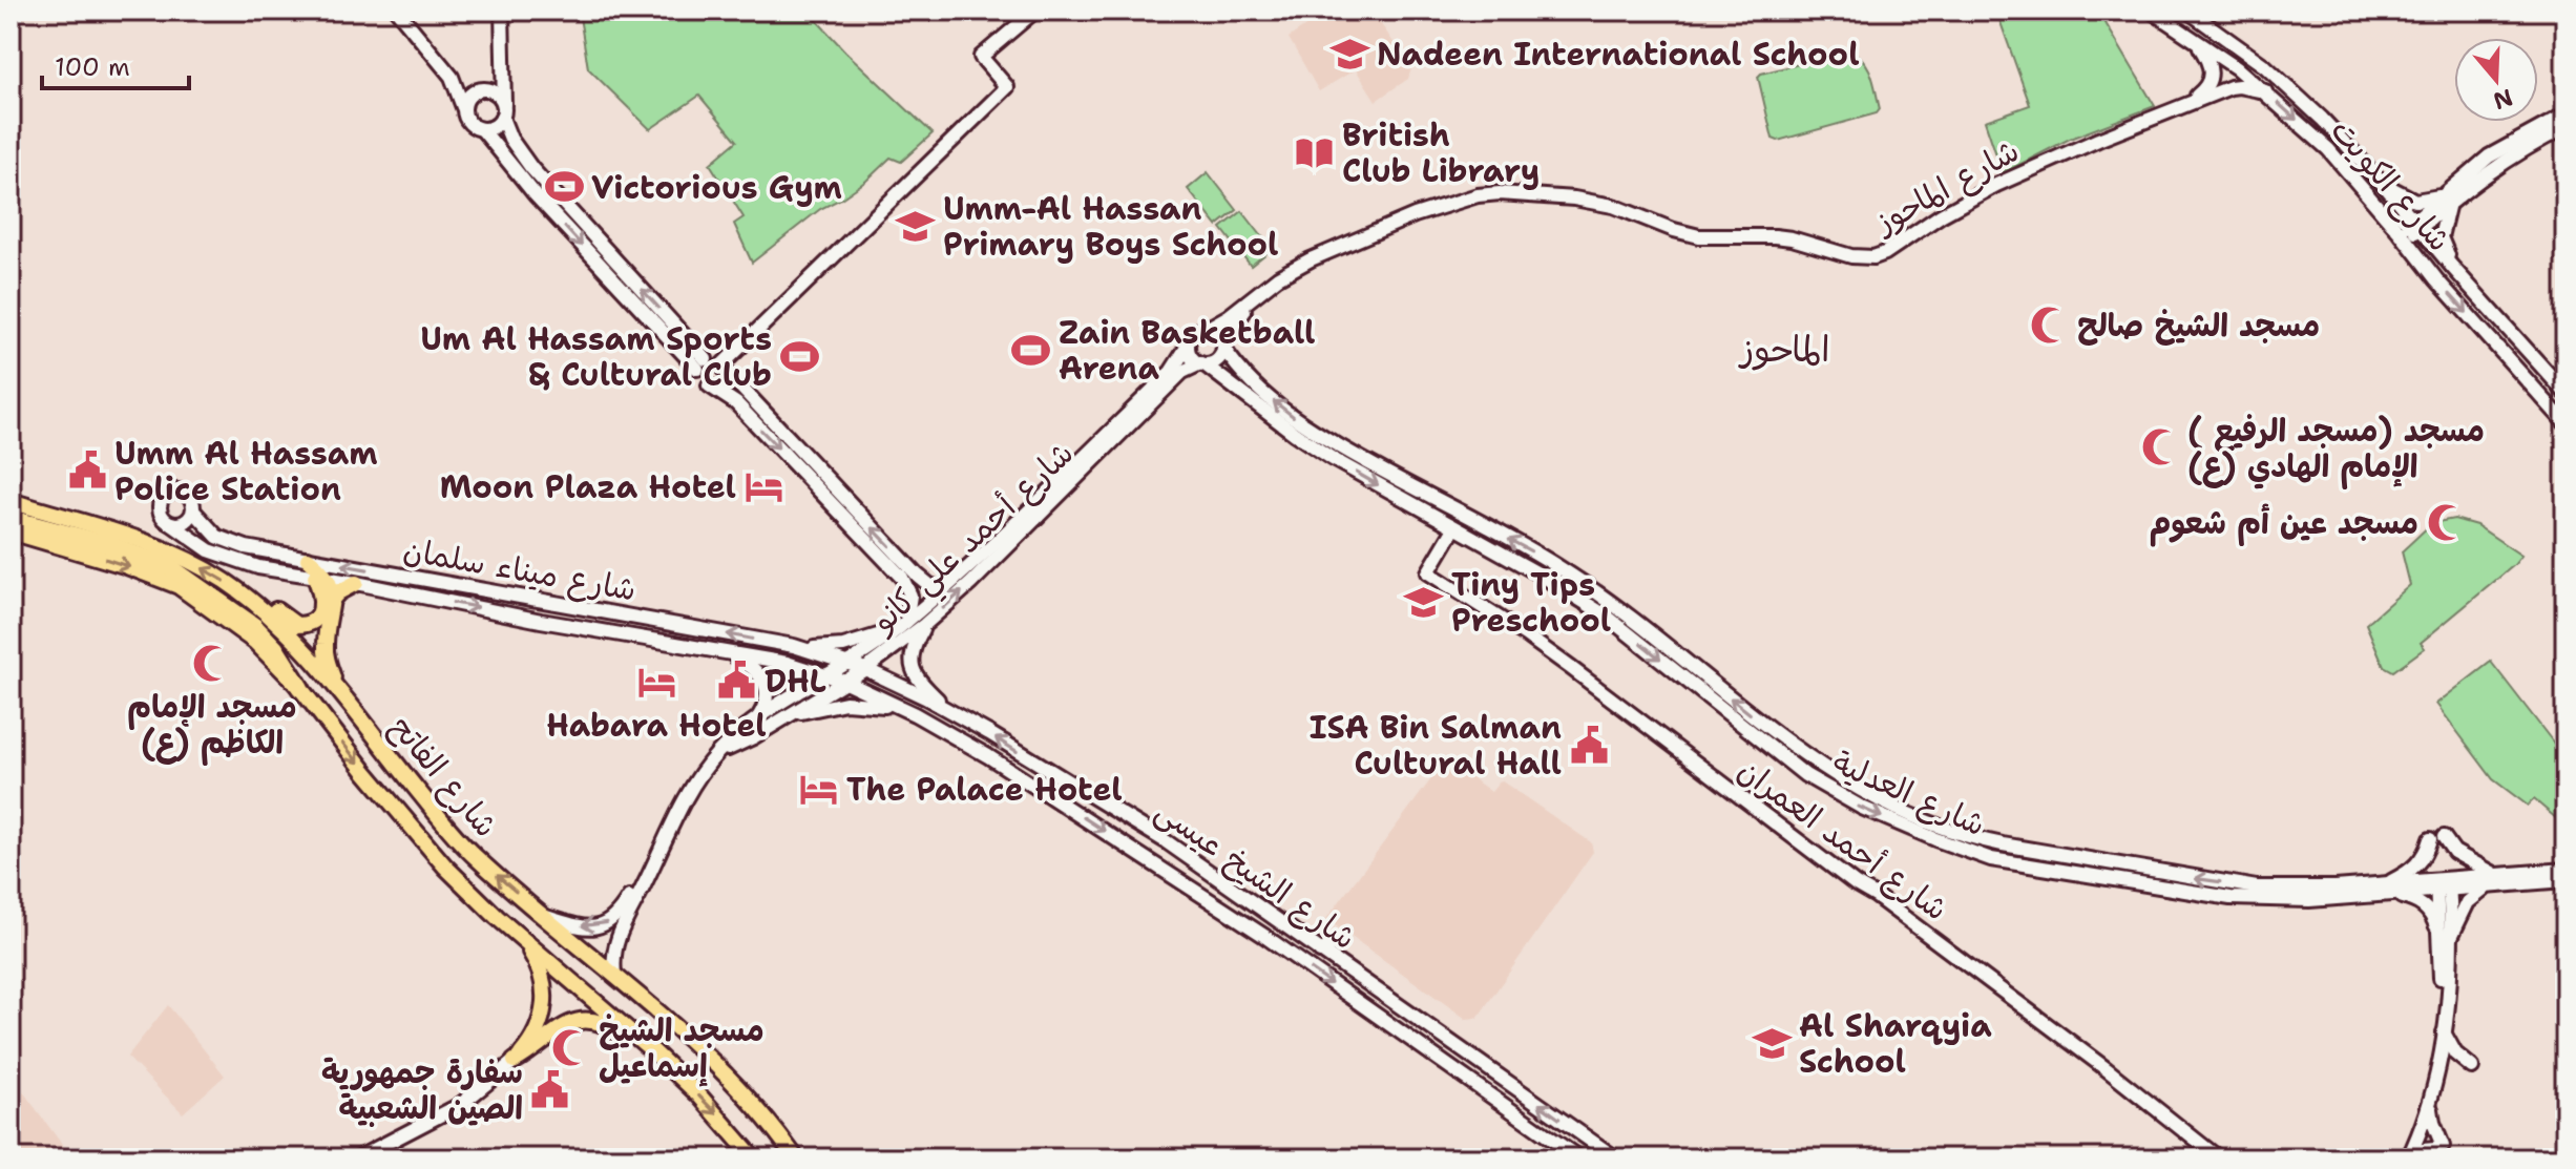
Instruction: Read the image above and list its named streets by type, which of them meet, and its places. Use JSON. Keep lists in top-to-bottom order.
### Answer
{
  "streets": {
    "main road": [
      "شارع الكويت",
      "شارع الماحوز",
      "شارع أحمد علي كانو",
      "شارع ميناء سلمان",
      "شارع الفاتح",
      "شارع العدلية",
      "شارع أحمد العمران",
      "شارع الشيخ عيسى"
    ]
  },
  "crossings": [
    ["شارع الكويت", "شارع الماحوز"],
    ["شارع أحمد علي كانو", "شارع ميناء سلمان"],
    ["شارع أحمد علي كانو", "شارع العدلية"],
    ["شارع أحمد علي كانو", "شارع الشيخ عيسى"],
    ["شارع ميناء سلمان", "شارع الشيخ عيسى"],
    ["شارع العدلية", "شارع أحمد العمران"]
  ],
  "districts": ["الماحوز"],
  "places": {
    "school or university": [
      "Nadeen International School",
      "Umm-Al Hassan Primary Boys School",
      "Tiny Tips Preschool",
      "Al Sharqyia School"
    ],
    "library": ["British Club Library"],
    "sports": ["Victorious Gym", "Zain Basketball Arena", "Um Al Hassam Sports & Cultural Club"],
    "mosque": [
      "مسجد الشيخ صالح",
      "( مسجد الرفيع) مسجد الإمام الهادي (ع)",
      "مسجد عين أم شعوم",
      "مسجد الإمام الكاظم (ع)",
      "مسجد الشيخ إسماعيل"
    ],
    "public building": [
      "Umm Al Hassam Police Station",
      "DHL",
      "ISA Bin Salman Cultural Hall",
      "سفارة جمهورية الصين الشعبية"
    ],
    "hotel": ["Moon Plaza Hotel", "Habara Hotel", "The Palace Hotel"]
  },
  "scale_bar": "100 m",
  "north": "bottom"
}
